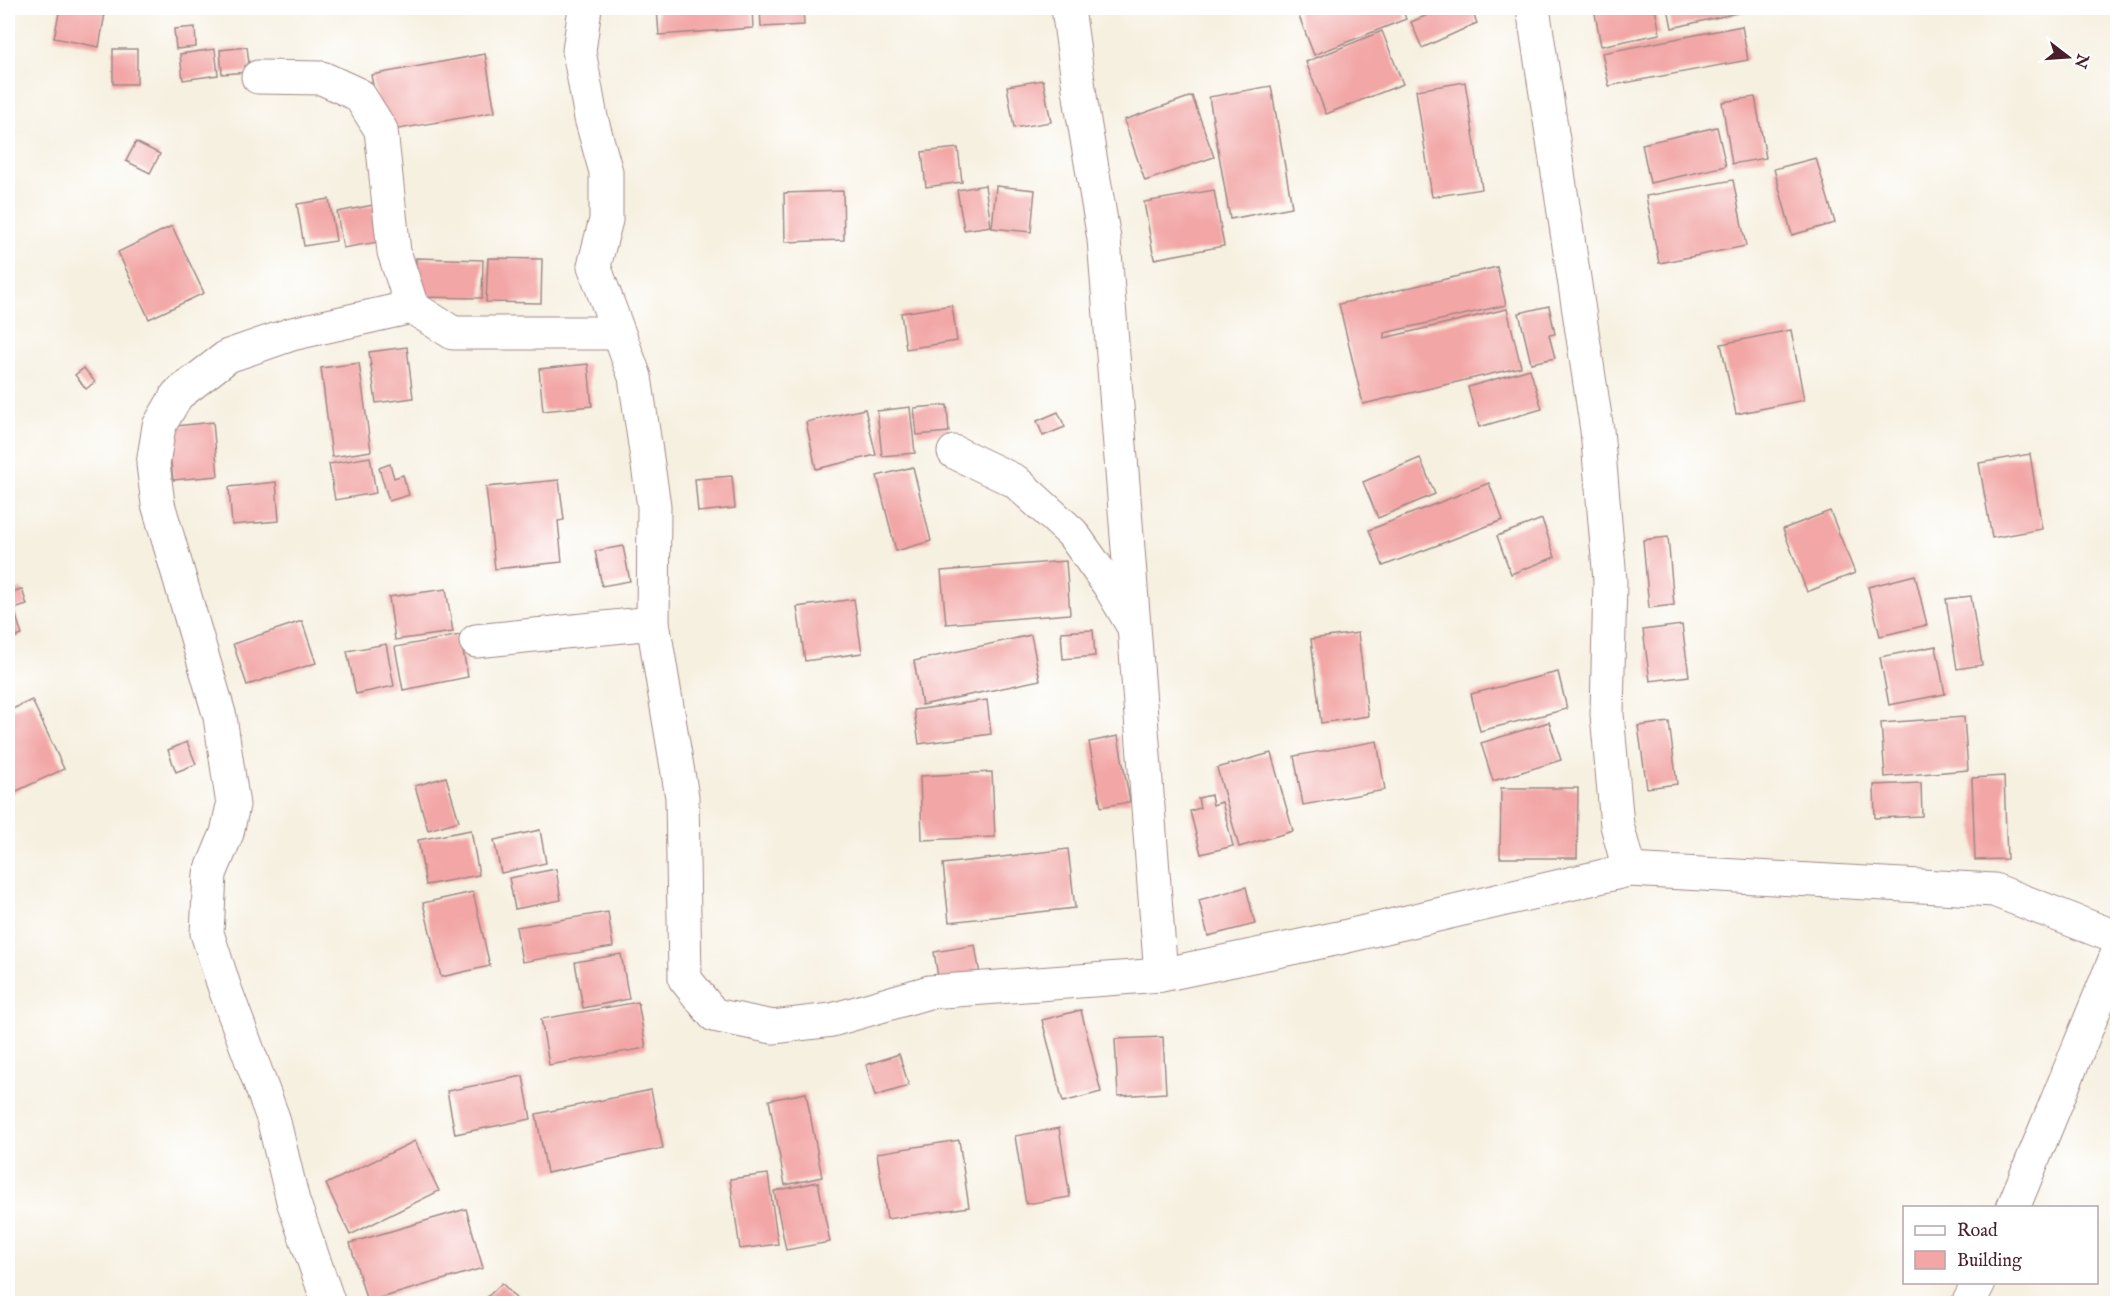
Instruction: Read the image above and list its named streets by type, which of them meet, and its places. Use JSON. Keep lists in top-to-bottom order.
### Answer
{
  "legend": ["Road", "Building"],
  "north": "right"
}
